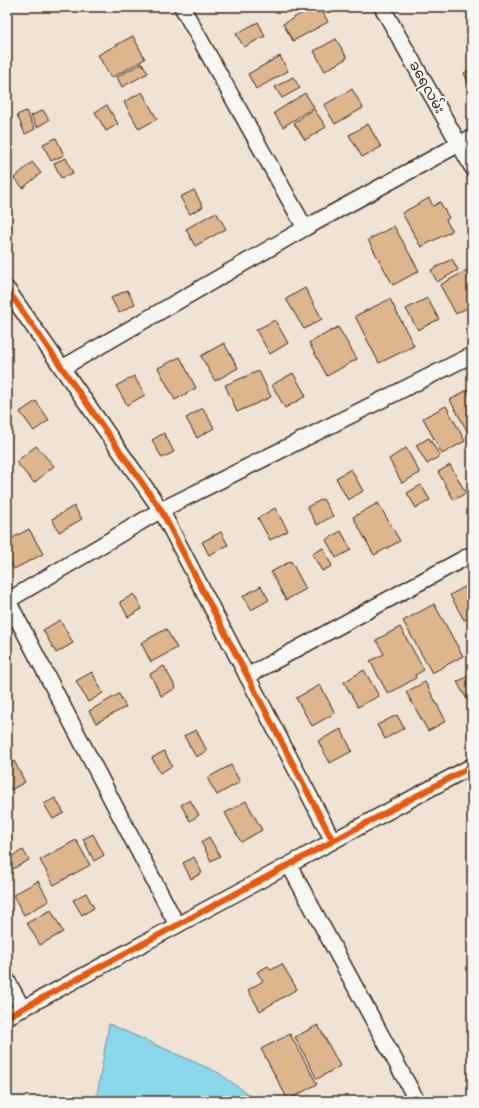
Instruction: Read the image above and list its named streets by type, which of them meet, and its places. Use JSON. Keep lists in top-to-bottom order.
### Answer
{
  "streets": {
    "street": ["ခရေလမ်း"]
  }
}
